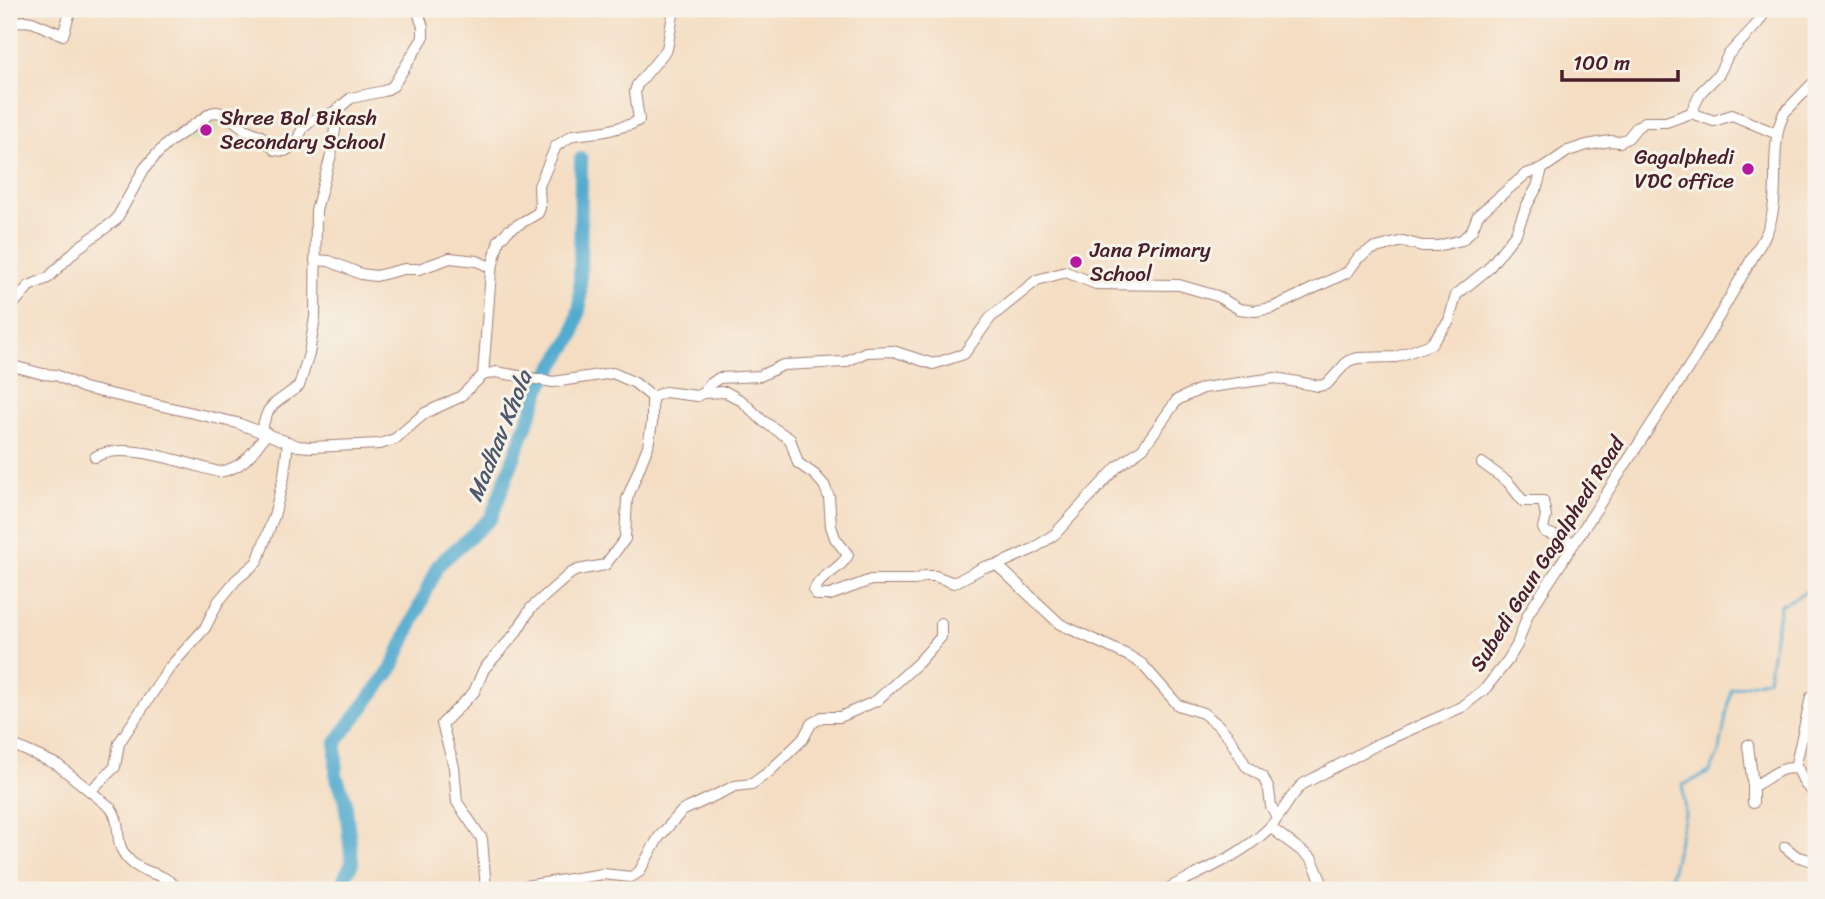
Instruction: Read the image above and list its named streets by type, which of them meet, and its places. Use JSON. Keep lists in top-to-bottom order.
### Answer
{
  "streets": {
    "street": ["Subedi Gaun Gagalphedi Road"]
  },
  "water": ["Madhav Khola"],
  "places": ["Shree Bal Bikash Secondary School", "Gagalphedi VDC office", "Jana Primary School"],
  "scale_bar": "100 m"
}
